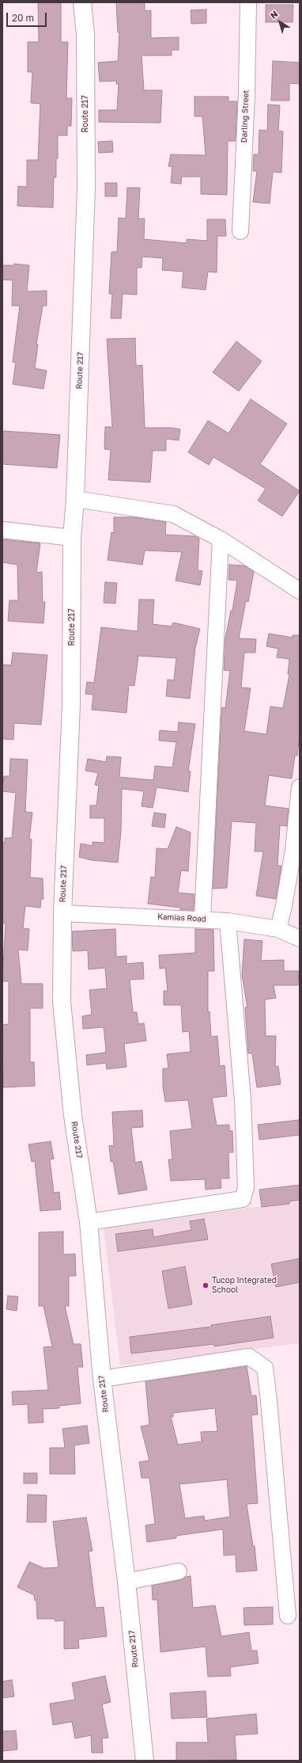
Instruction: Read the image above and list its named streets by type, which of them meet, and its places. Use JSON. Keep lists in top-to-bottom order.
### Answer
{
  "streets": {
    "main road": ["Route 217"],
    "street": ["Darling Street", "Kamias Road"]
  },
  "crossings": [
    ["Route 217", "Kamias Road"]
  ],
  "places": ["Tucop Integrated School"],
  "scale_bar": "20 m",
  "north": "top left"
}
